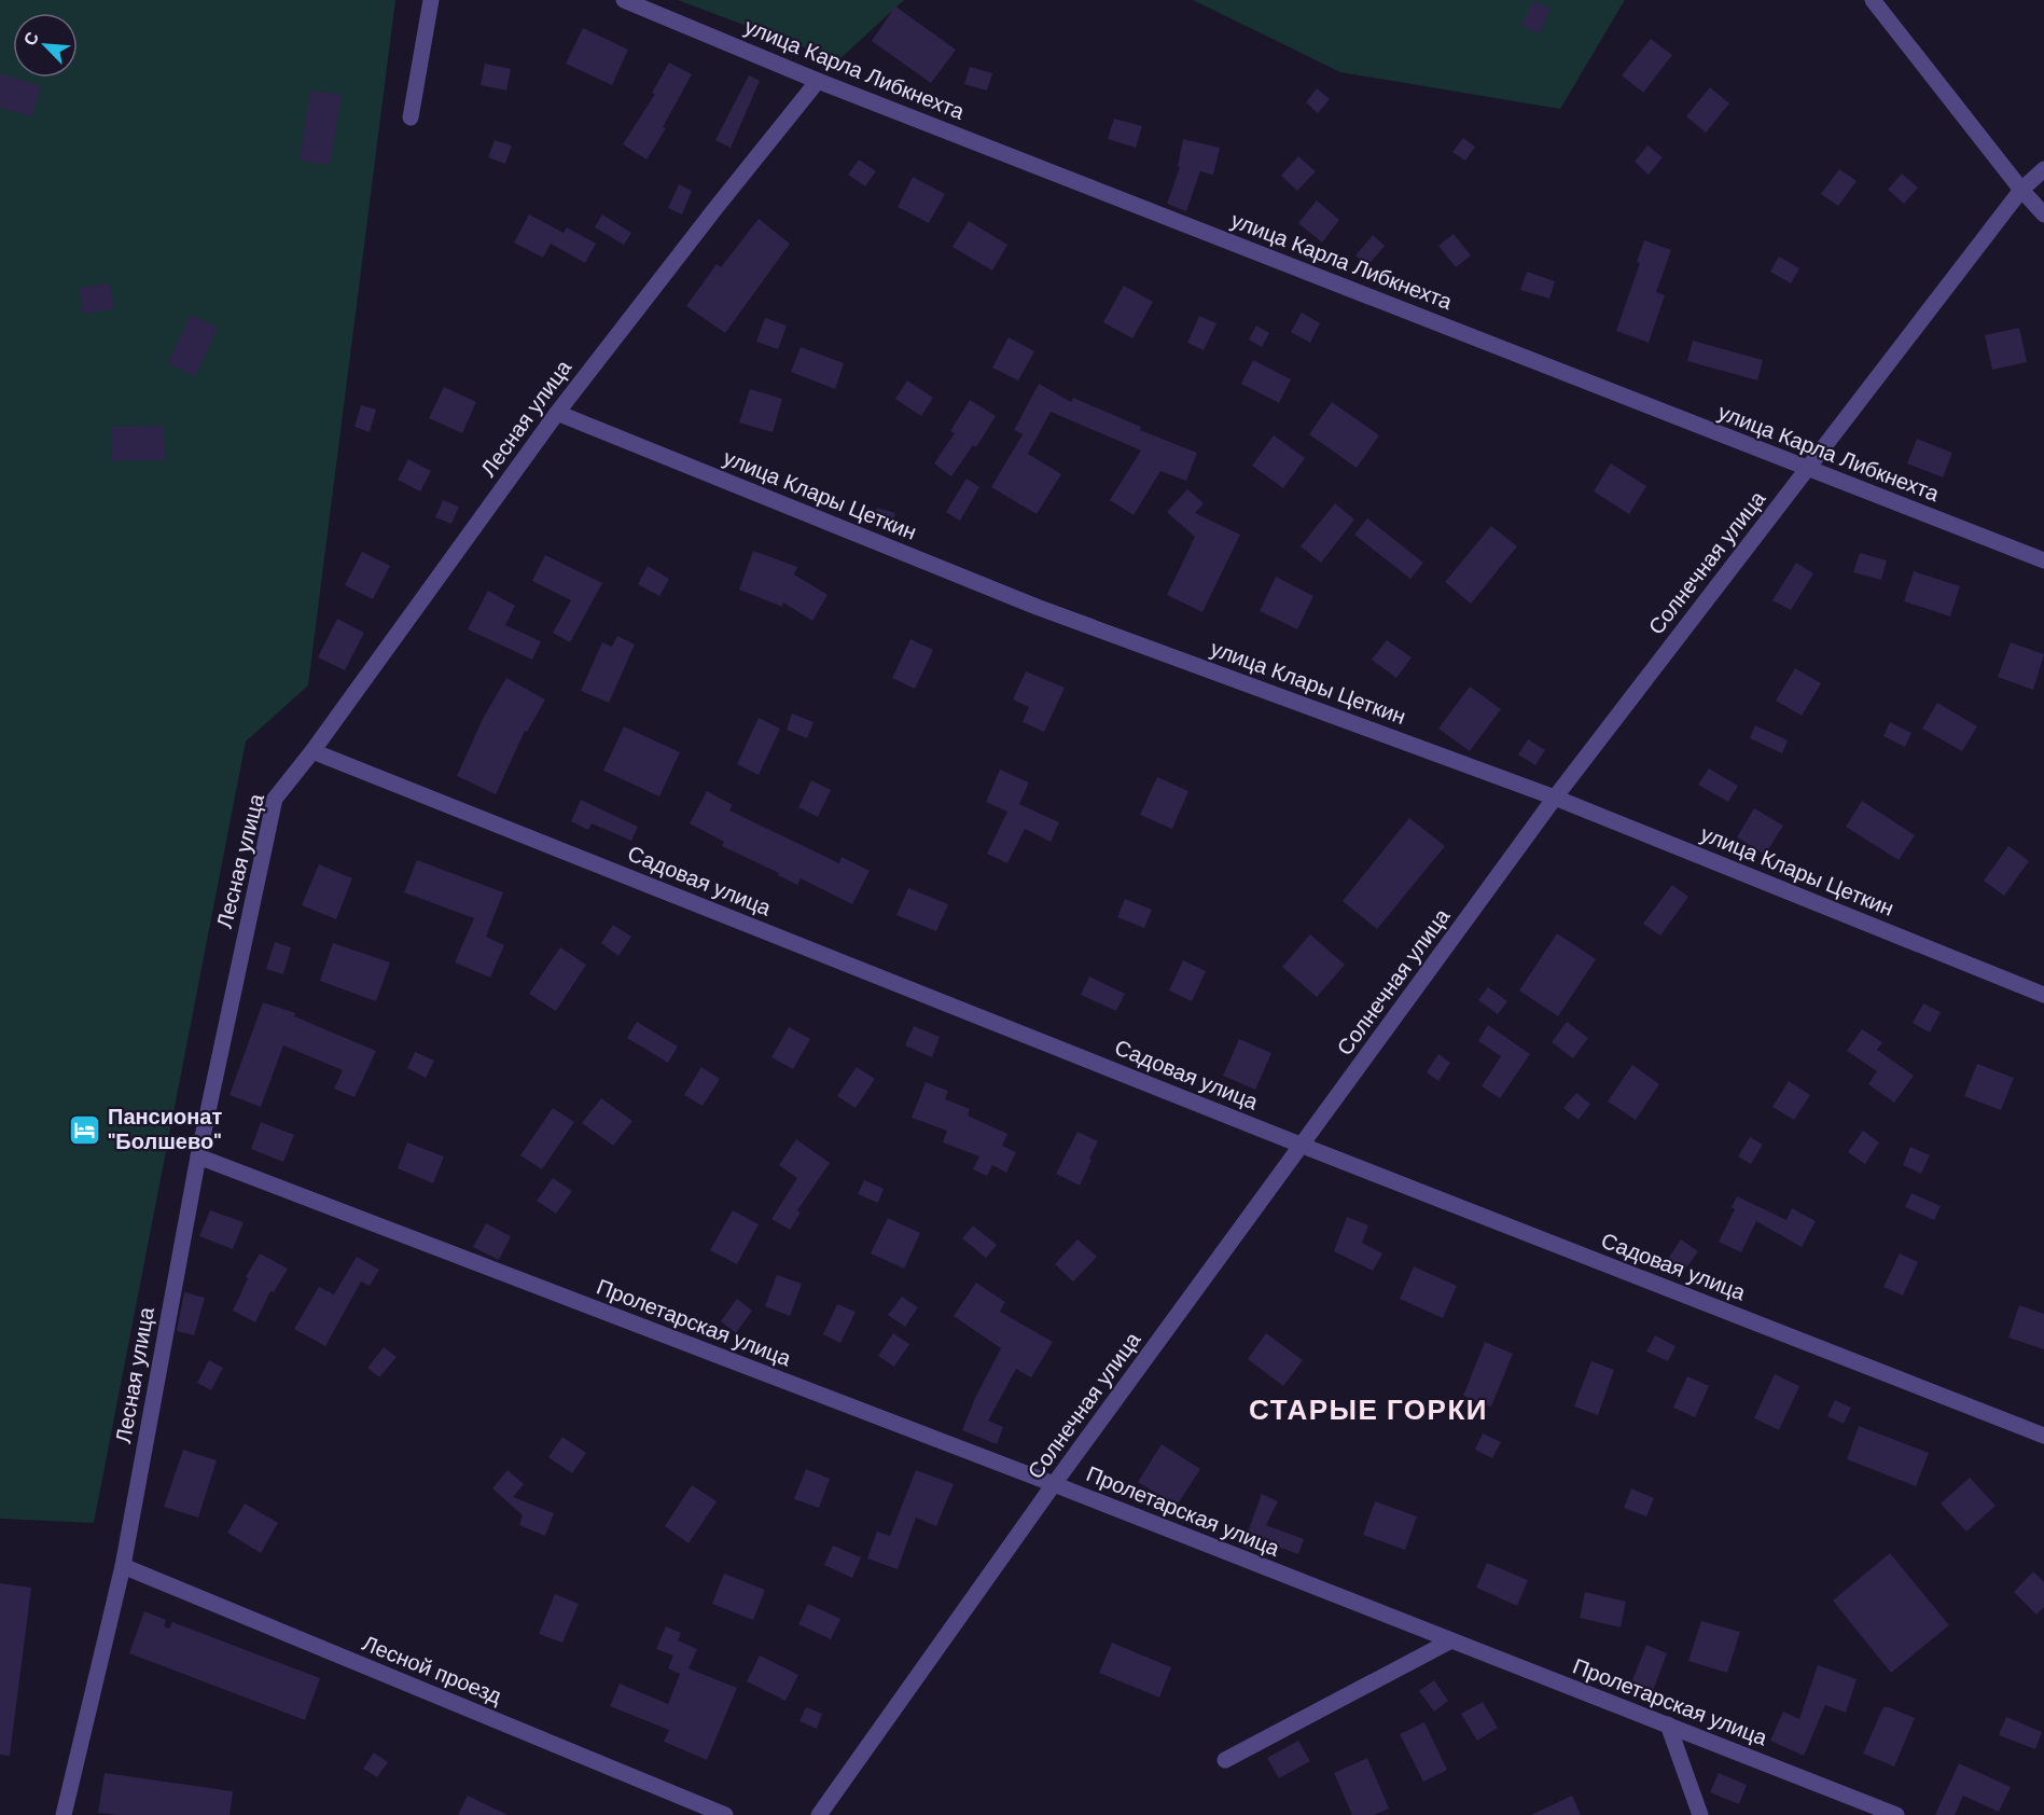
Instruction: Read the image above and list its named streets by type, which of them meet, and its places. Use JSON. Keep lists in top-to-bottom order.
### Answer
{
  "streets": {
    "street": [
      "улица Карла Либкнехта",
      "Лесная улица",
      "улица Клары Цеткин",
      "Солнечная улица",
      "Садовая улица",
      "Пролетарская улица",
      "Лесной проезд"
    ]
  },
  "crossings": [
    ["улица Карла Либкнехта", "Лесная улица"],
    ["улица Карла Либкнехта", "Солнечная улица"],
    ["Лесная улица", "улица Клары Цеткин"],
    ["Лесная улица", "Садовая улица"],
    ["Лесная улица", "Пролетарская улица"],
    ["Лесная улица", "Лесной проезд"],
    ["улица Клары Цеткин", "Солнечная улица"],
    ["Солнечная улица", "Садовая улица"],
    ["Солнечная улица", "Пролетарская улица"]
  ],
  "districts": ["СТАРЫЕ ГОРКИ"],
  "places": {
    "hotel": ["Пансионат \"Болшево\""]
  },
  "north": "top left"
}
